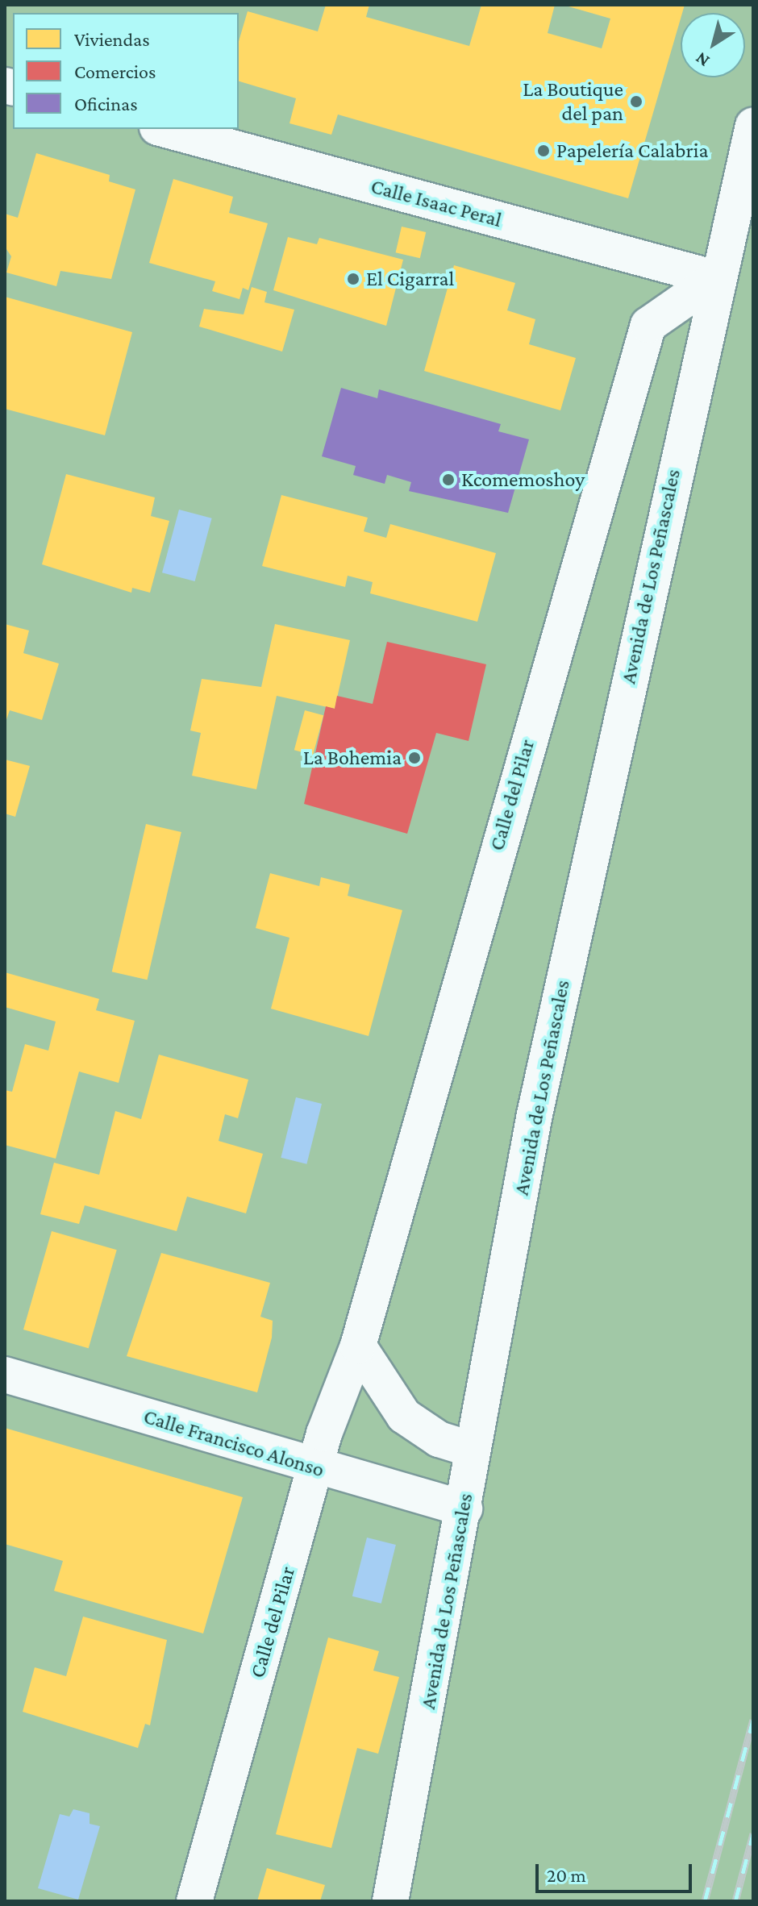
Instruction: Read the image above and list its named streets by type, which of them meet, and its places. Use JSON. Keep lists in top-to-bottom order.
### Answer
{
  "streets": {
    "street": [
      "Calle Isaac Peral",
      "Avenida de Los Peñascales",
      "Calle del Pilar",
      "Calle Francisco Alonso"
    ]
  },
  "crossings": [
    ["Calle Isaac Peral", "Avenida de Los Peñascales"],
    ["Calle Isaac Peral", "Calle del Pilar"],
    ["Avenida de Los Peñascales", "Calle del Pilar"],
    ["Avenida de Los Peñascales", "Calle Francisco Alonso"],
    ["Calle del Pilar", "Calle Francisco Alonso"]
  ],
  "places": [
    "La Boutique del pan",
    "Papelería Calabria",
    "El Cigarral",
    "Kcomemoshoy",
    "La Bohemia"
  ],
  "legend": ["Viviendas", "Comercios", "Oficinas"],
  "scale_bar": "20 m",
  "north": "bottom left"
}
